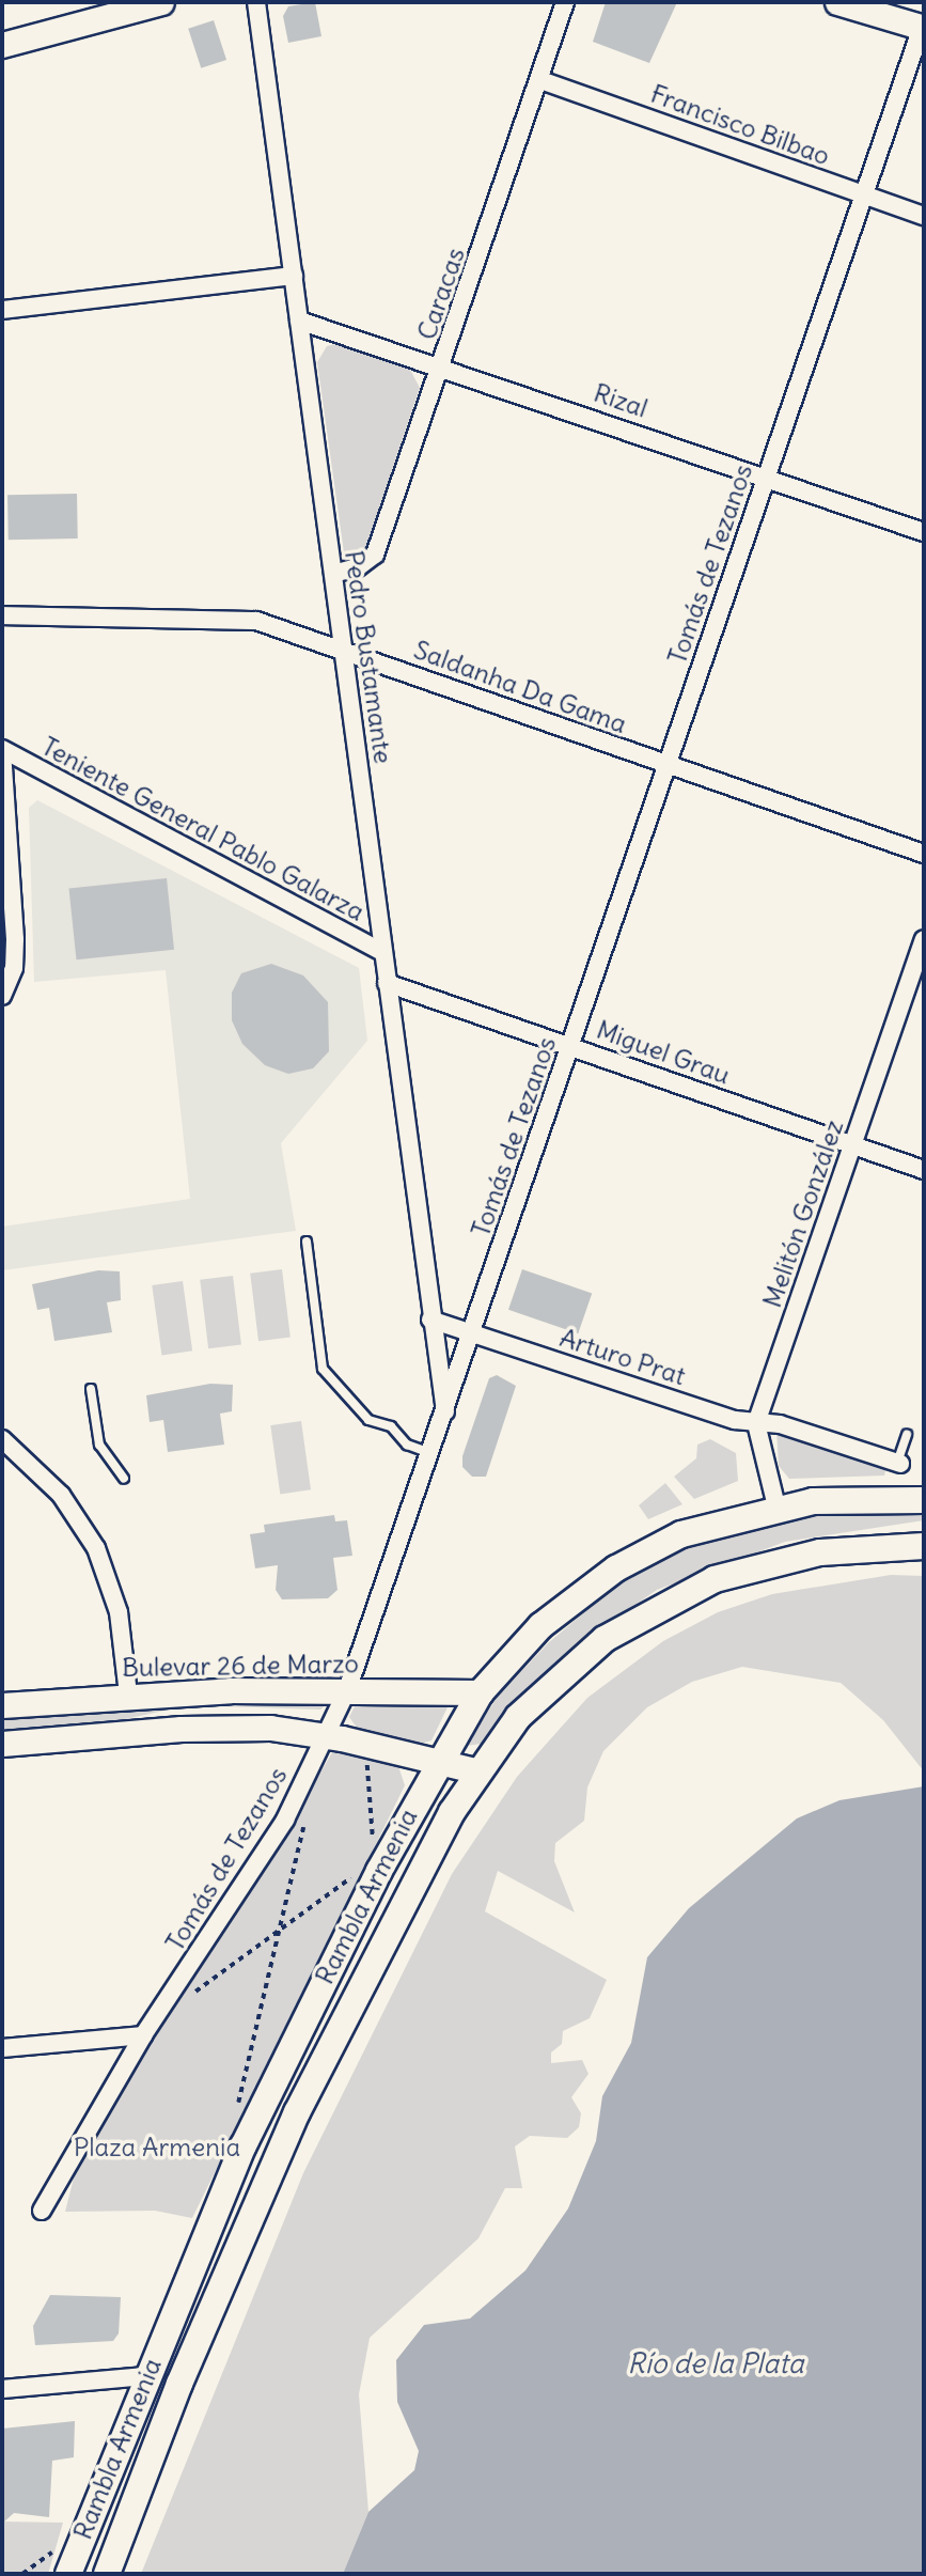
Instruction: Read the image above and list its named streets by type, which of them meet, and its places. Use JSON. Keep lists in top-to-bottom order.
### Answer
{
  "streets": {
    "main road": ["Rambla Armenia"],
    "street": [
      "Francisco Bilbao",
      "Caracas",
      "Rizal",
      "Tomás de Tezanos",
      "Pedro Bustamante",
      "Saldanha Da Gama",
      "Teniente General Pablo Galarza",
      "Miguel Grau",
      "Melitón González",
      "Arturo Prat",
      "Bulevar 26 de Marzo"
    ]
  },
  "crossings": [
    ["Francisco Bilbao", "Caracas"],
    ["Francisco Bilbao", "Tomás de Tezanos"],
    ["Caracas", "Rizal"],
    ["Caracas", "Pedro Bustamante"],
    ["Rizal", "Tomás de Tezanos"],
    ["Rizal", "Pedro Bustamante"],
    ["Tomás de Tezanos", "Pedro Bustamante"],
    ["Tomás de Tezanos", "Saldanha Da Gama"],
    ["Tomás de Tezanos", "Miguel Grau"],
    ["Tomás de Tezanos", "Arturo Prat"],
    ["Tomás de Tezanos", "Bulevar 26 de Marzo"],
    ["Pedro Bustamante", "Saldanha Da Gama"],
    ["Pedro Bustamante", "Teniente General Pablo Galarza"],
    ["Pedro Bustamante", "Miguel Grau"],
    ["Miguel Grau", "Melitón González"],
    ["Melitón González", "Arturo Prat"],
    ["Bulevar 26 de Marzo", "Rambla Armenia"]
  ],
  "water": ["Río de la Plata"],
  "parks": ["Plaza Armenia"]
}
